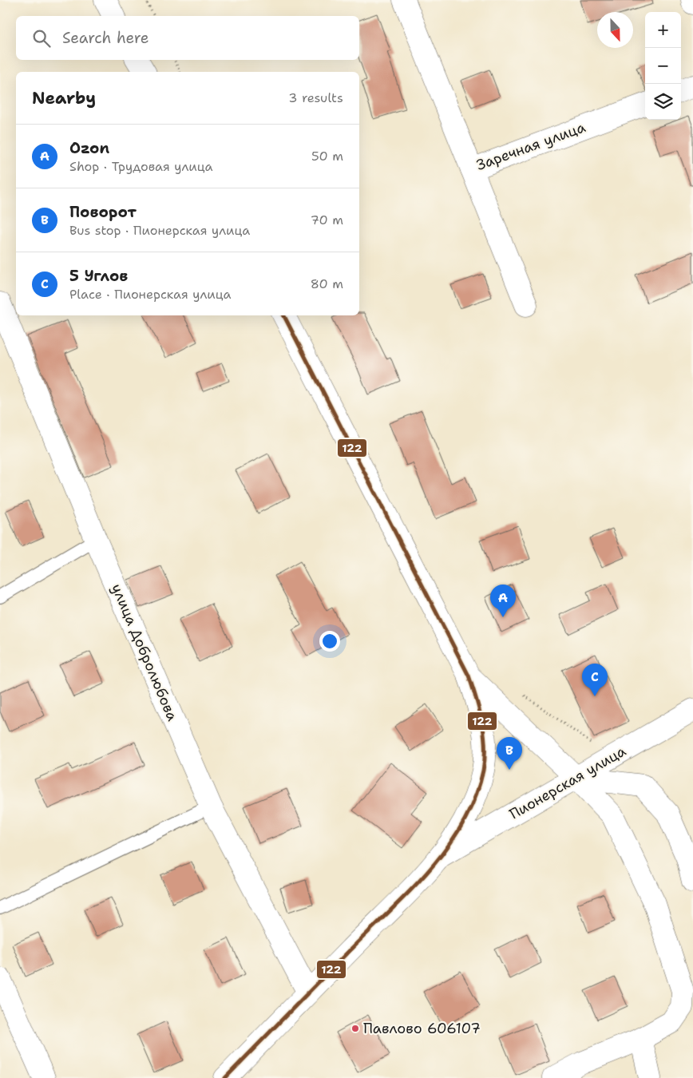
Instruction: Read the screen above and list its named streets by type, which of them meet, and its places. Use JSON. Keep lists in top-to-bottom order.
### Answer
{
  "streets": {
    "street": ["Заречная улица", "улица Добролюбова", "Пионерская улица"]
  },
  "crossings": [
    ["улица Добролюбова", "Пионерская улица"]
  ],
  "places": ["Павлово 606107"],
  "lines": ["transit line 122"],
  "north": "bottom",
  "page": {
    "map_buttons": ["+", "−"],
    "search": "Search here",
    "heading": ["Nearby", "3 results"],
    "list": [
      {
        "mark": "A",
        "name": "Ozon",
        "note": "Shop · Трудовая улица",
        "value": "50 m"
      },
      {
        "mark": "B",
        "name": "Поворот",
        "note": "Bus stop · Пионерская улица",
        "value": "70 m"
      },
      {
        "mark": "C",
        "name": "5 Углов",
        "note": "Place · Пионерская улица",
        "value": "80 m"
      }
    ],
    "pins": ["A", "C", "B"]
  }
}
